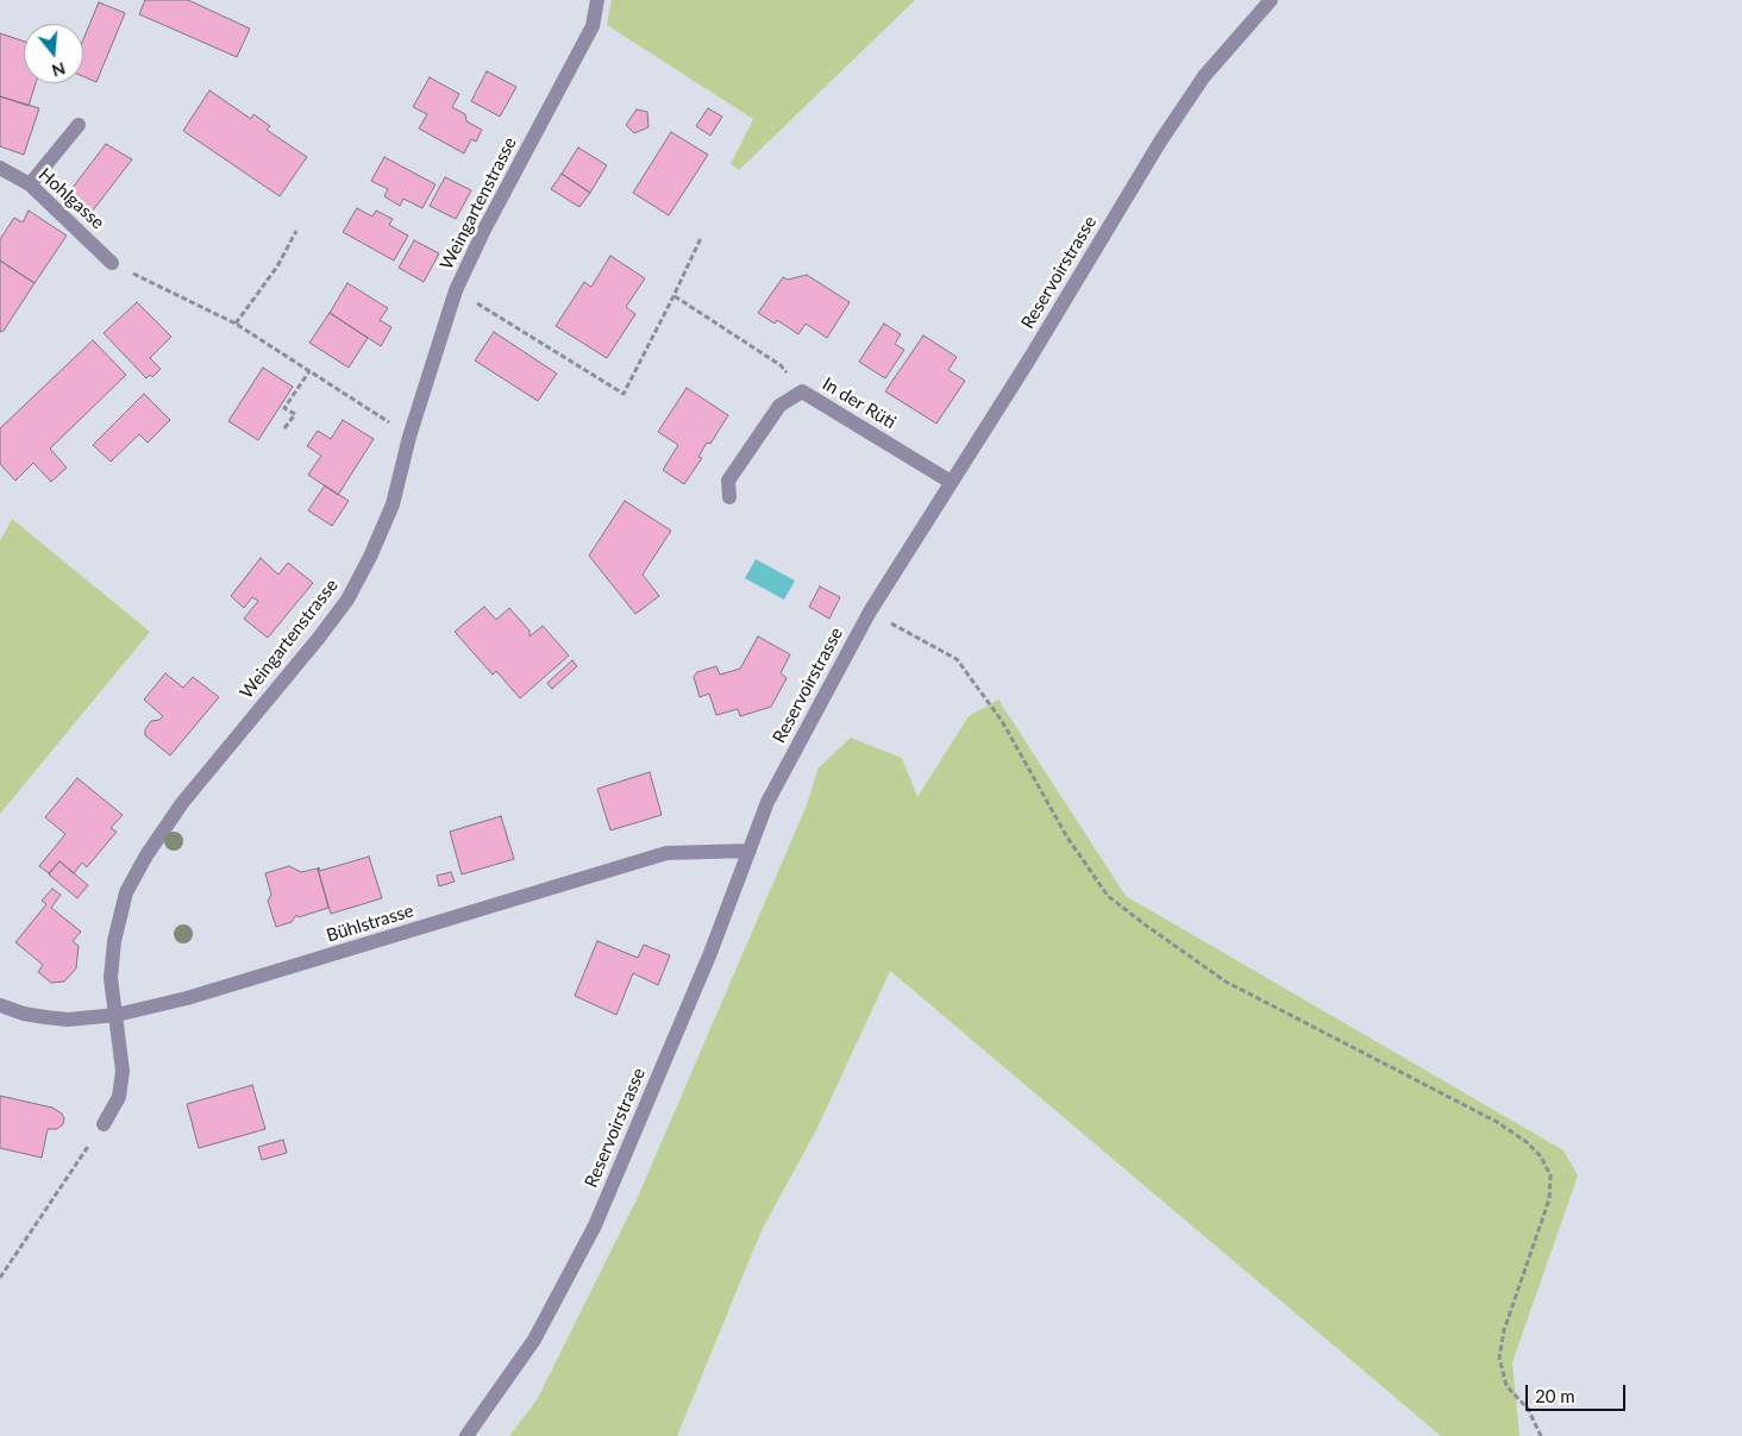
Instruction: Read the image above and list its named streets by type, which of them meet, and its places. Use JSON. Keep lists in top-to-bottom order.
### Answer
{
  "streets": {
    "street": [
      "Hohlgasse",
      "Weingartenstrasse",
      "Reservoirstrasse",
      "In der Rüti",
      "Bühlstrasse"
    ]
  },
  "crossings": [
    ["Weingartenstrasse", "Bühlstrasse"],
    ["Reservoirstrasse", "In der Rüti"],
    ["Reservoirstrasse", "Bühlstrasse"]
  ],
  "scale_bar": "20 m",
  "north": "bottom"
}
